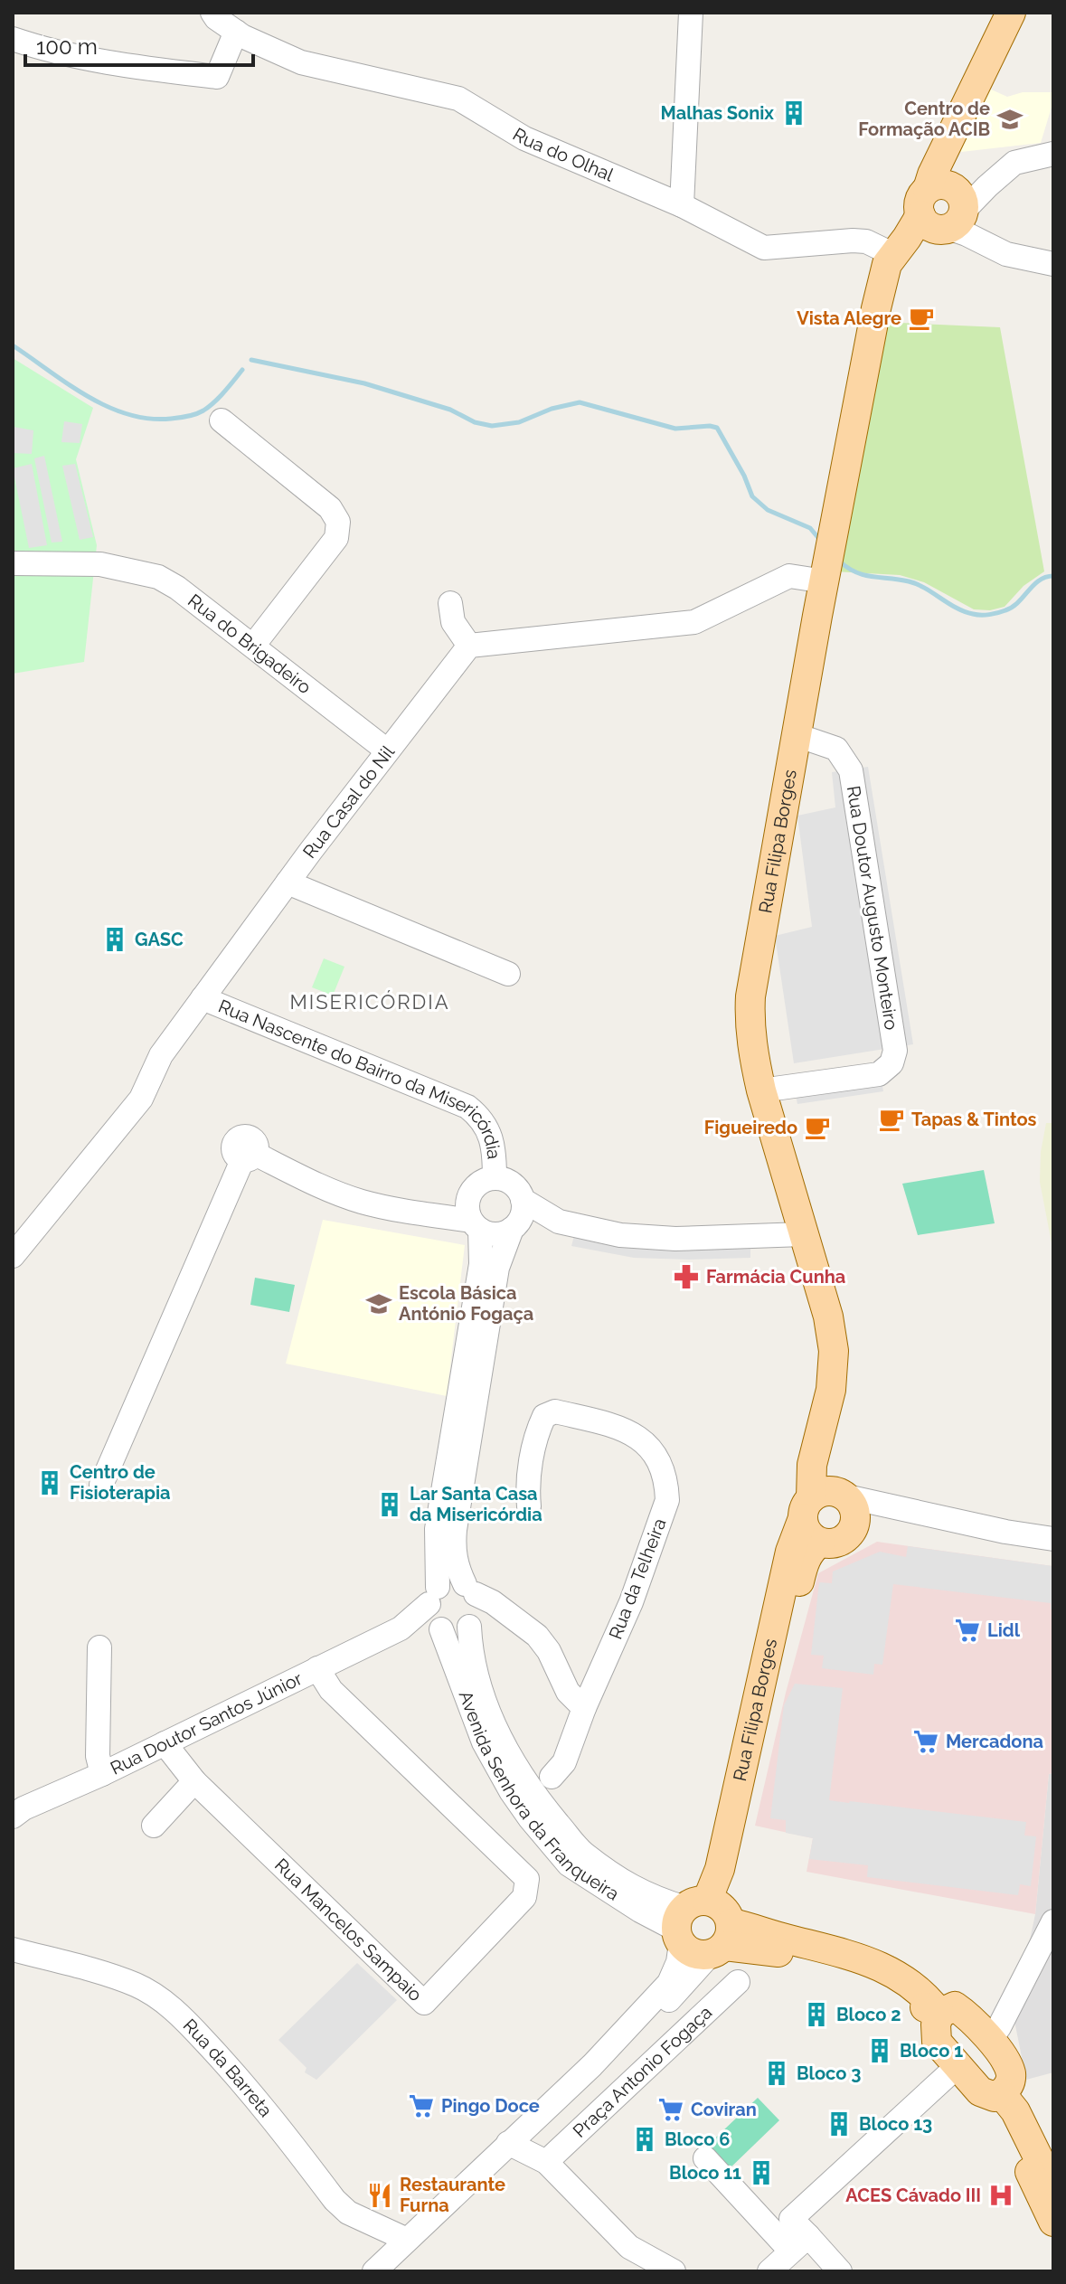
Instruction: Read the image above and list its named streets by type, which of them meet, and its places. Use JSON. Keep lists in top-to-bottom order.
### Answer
{
  "streets": {
    "main road": ["Rua Filipa Borges"],
    "street": [
      "Rua do Olhal",
      "Rua do Brigadeiro",
      "Rua Casal do Nil",
      "Rua Doutor Augusto Monteiro",
      "Rua Nascente do Bairro da Misericórdia",
      "Rua da Telheira",
      "Rua Doutor Santos Júnior",
      "Avenida Senhora da Franqueira",
      "Rua Mancelos Sampaio",
      "Rua da Barreta",
      "Praça Antonio Fogaça"
    ]
  },
  "crossings": [
    ["Rua do Olhal", "Rua Filipa Borges"],
    ["Rua do Brigadeiro", "Rua Casal do Nil"],
    ["Rua Casal do Nil", "Rua Nascente do Bairro da Misericórdia"],
    ["Rua Filipa Borges", "Rua Doutor Augusto Monteiro"],
    ["Rua Filipa Borges", "Avenida Senhora da Franqueira"],
    ["Rua Filipa Borges", "Rua da Barreta"],
    ["Rua Doutor Santos Júnior", "Avenida Senhora da Franqueira"],
    ["Rua Doutor Santos Júnior", "Rua Mancelos Sampaio"]
  ],
  "districts": ["MISERICÓRDIA"],
  "places": {
    "building": [
      "Malhas Sonix",
      "GASC",
      "Centro de Fisioterapia",
      "Lar Santa Casa da Misericórdia",
      "Bloco 2",
      "Bloco 1",
      "Bloco 3",
      "Bloco 13",
      "Bloco 6",
      "Bloco 11"
    ],
    "school or university": ["Centro de Formação ACIB", "Escola Básica António Fogaça"],
    "cafe": ["Vista Alegre", "Tapas & Tintos", "Figueiredo"],
    "pharmacy": ["Farmácia Cunha"],
    "supermarket": [
      "Lidl",
      "Mercadona",
      "Pingo Doce",
      "Coviran"
    ],
    "restaurant": ["Restaurante Furna"],
    "hospital": ["ACES Cávado III"]
  },
  "scale_bar": "100 m"
}
